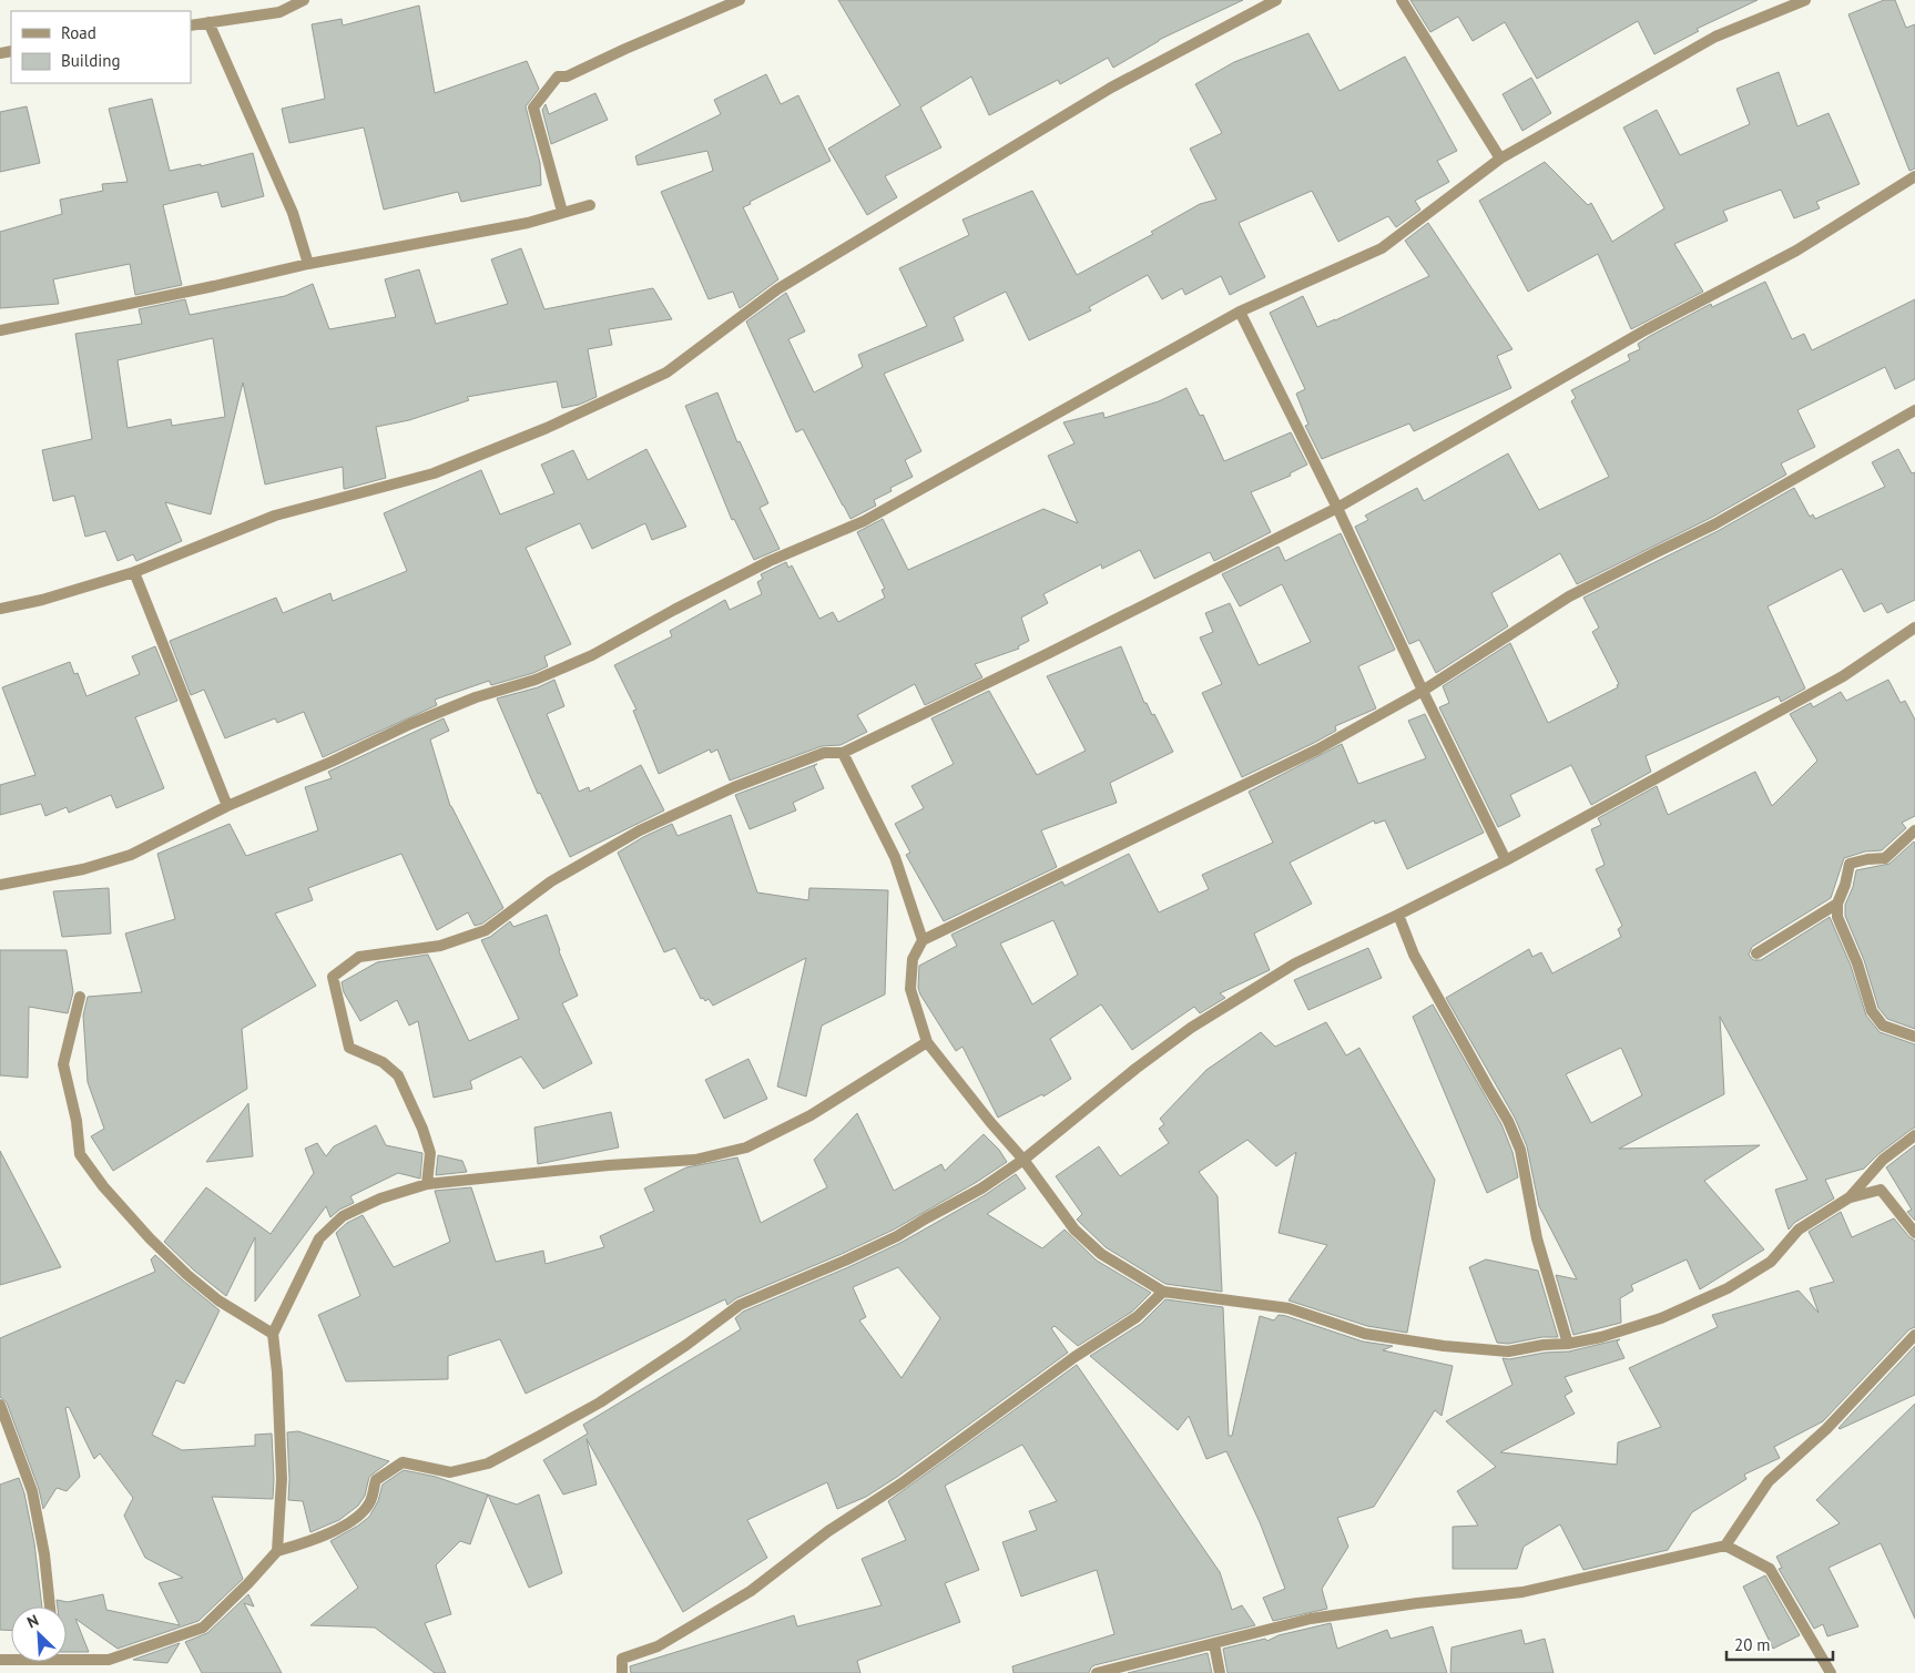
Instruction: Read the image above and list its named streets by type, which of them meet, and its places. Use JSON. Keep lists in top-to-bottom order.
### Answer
{
  "legend": ["Road", "Building"],
  "scale_bar": "20 m",
  "north": "top left"
}
